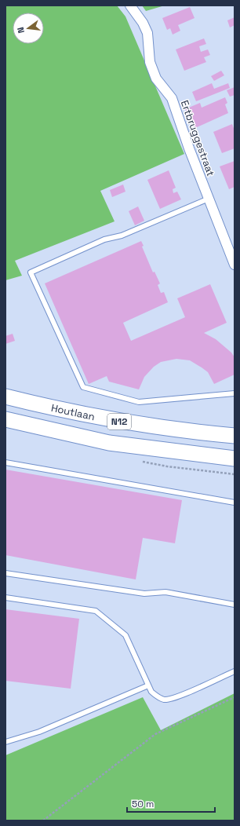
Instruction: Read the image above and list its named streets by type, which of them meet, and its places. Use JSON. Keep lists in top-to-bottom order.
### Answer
{
  "streets": {
    "main road": ["Houtlaan", "N12"],
    "street": ["Ertbruggestraat"]
  },
  "scale_bar": "50 m",
  "north": "left"
}
